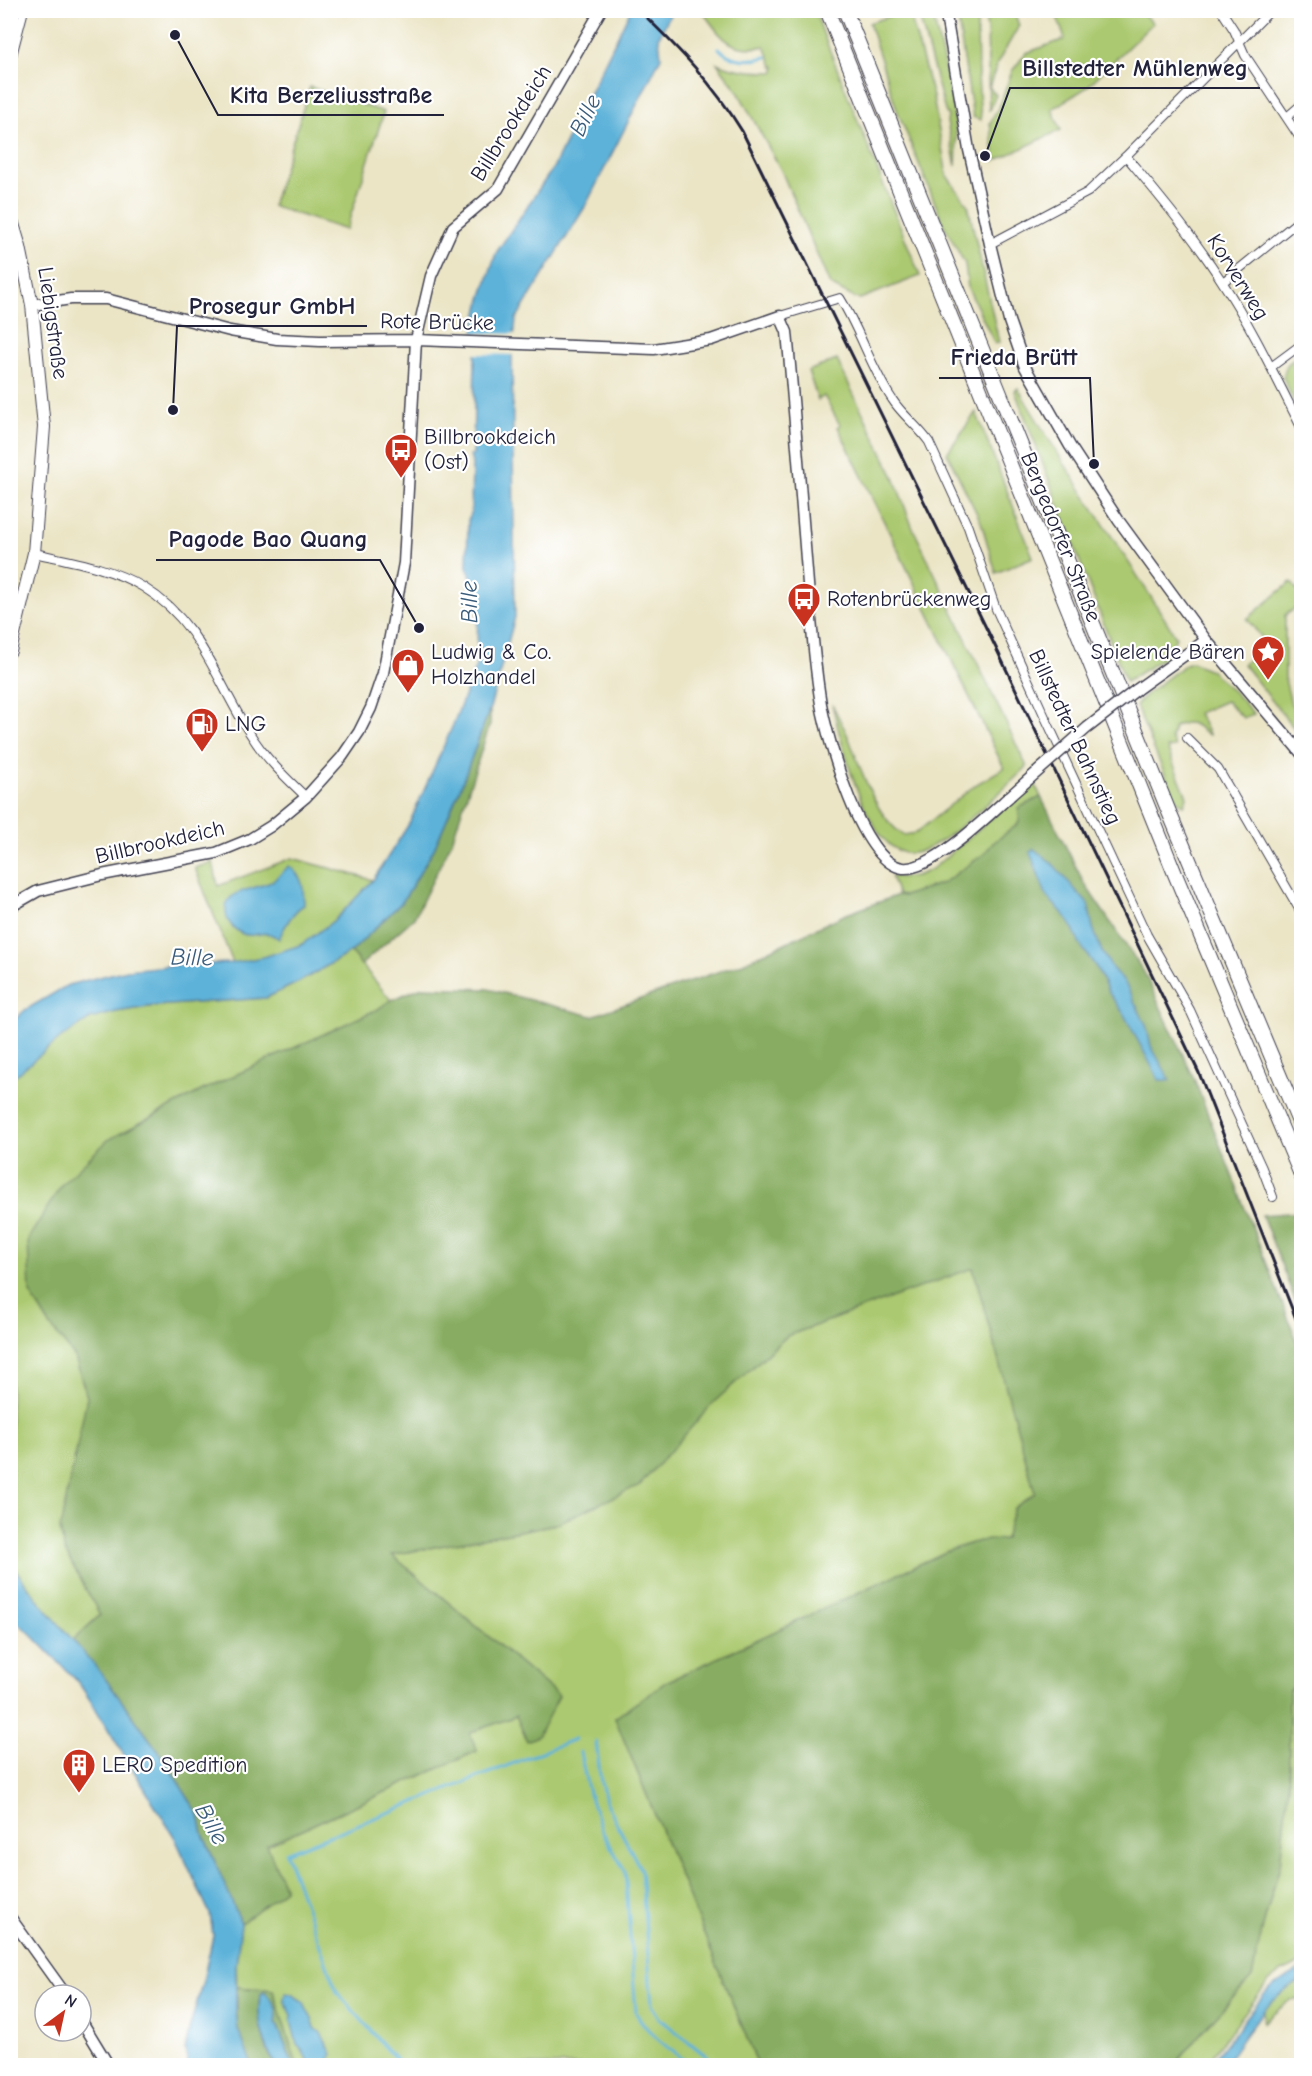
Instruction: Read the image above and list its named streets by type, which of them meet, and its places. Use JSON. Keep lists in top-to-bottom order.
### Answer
{
  "streets": {
    "highway": ["Bergedorfer Straße"],
    "main road": ["Liebigstraße"],
    "street": [
      "Billbrookdeich",
      "Korverweg",
      "Rote Brücke",
      "Billstedter Bahnstieg"
    ]
  },
  "crossings": [
    ["Billbrookdeich", "Rote Brücke"],
    ["Rote Brücke", "Liebigstraße"],
    ["Rote Brücke", "Billstedter Bahnstieg"]
  ],
  "water": ["Bille"],
  "places": {
    "other": [
      "Kita Berzeliusstraße",
      "Billstedter Mühlenweg",
      "Prosegur GmbH",
      "Frieda Brütt",
      "Pagode Bao Quang"
    ],
    "bus stop": ["Billbrookdeich (Ost)", "Rotenbrückenweg"],
    "place": ["Spielende Bären"],
    "shop": ["Ludwig & Co. Holzhandel"],
    "fuel station": ["LNG"],
    "building": ["LERO Spedition"]
  },
  "north": "top right"
}
